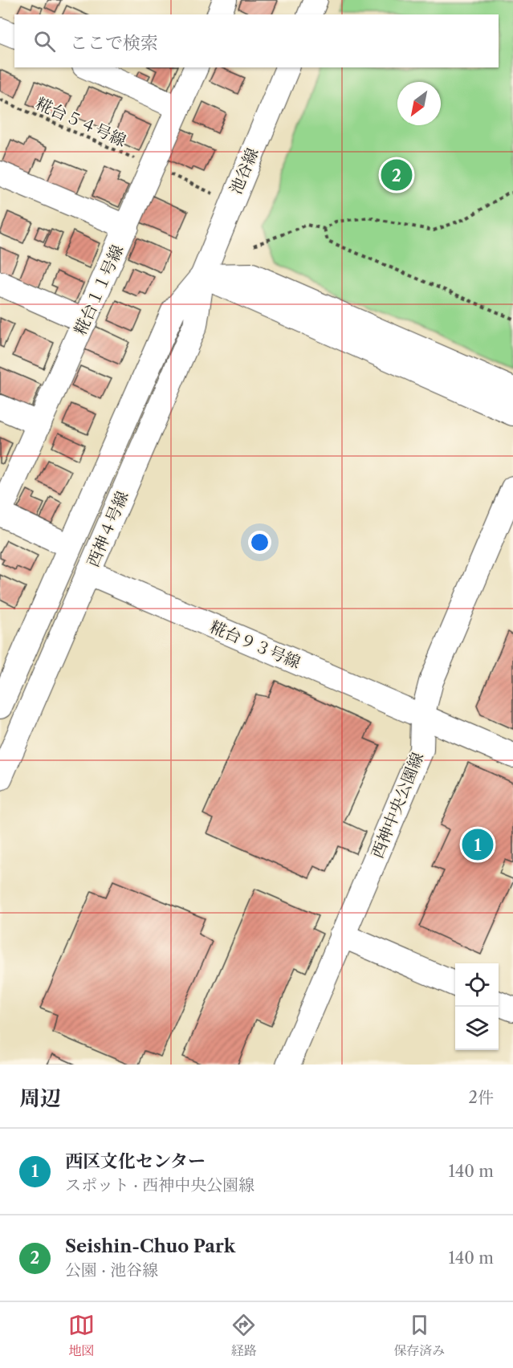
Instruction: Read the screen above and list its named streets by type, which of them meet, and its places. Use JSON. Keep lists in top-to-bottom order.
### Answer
{
  "streets": {
    "street": [
      "池谷線",
      "糀台１１号線",
      "西神４号線",
      "糀台９３号線",
      "西神中央公園線"
    ],
    "path": ["糀台５４号線"]
  },
  "crossings": [
    ["糀台５４号線", "池谷線"],
    ["糀台５４号線", "糀台１１号線"],
    ["池谷線", "西神４号線"],
    ["西神４号線", "糀台９３号線"],
    ["糀台９３号線", "西神中央公園線"]
  ],
  "north": "bottom left",
  "page": {
    "search": "ここで検索",
    "pins": ["2", "1"],
    "heading": ["周辺", "2件"],
    "list": [
      {
        "mark": "1",
        "name": "西区文化センター",
        "note": "スポット · 西神中央公園線",
        "value": "140 m"
      },
      {
        "mark": "2",
        "name": "Seishin-Chuo Park",
        "note": "公園 · 池谷線",
        "value": "140 m"
      }
    ],
    "nav": ["地図", "経路", "保存済み"]
  }
}
